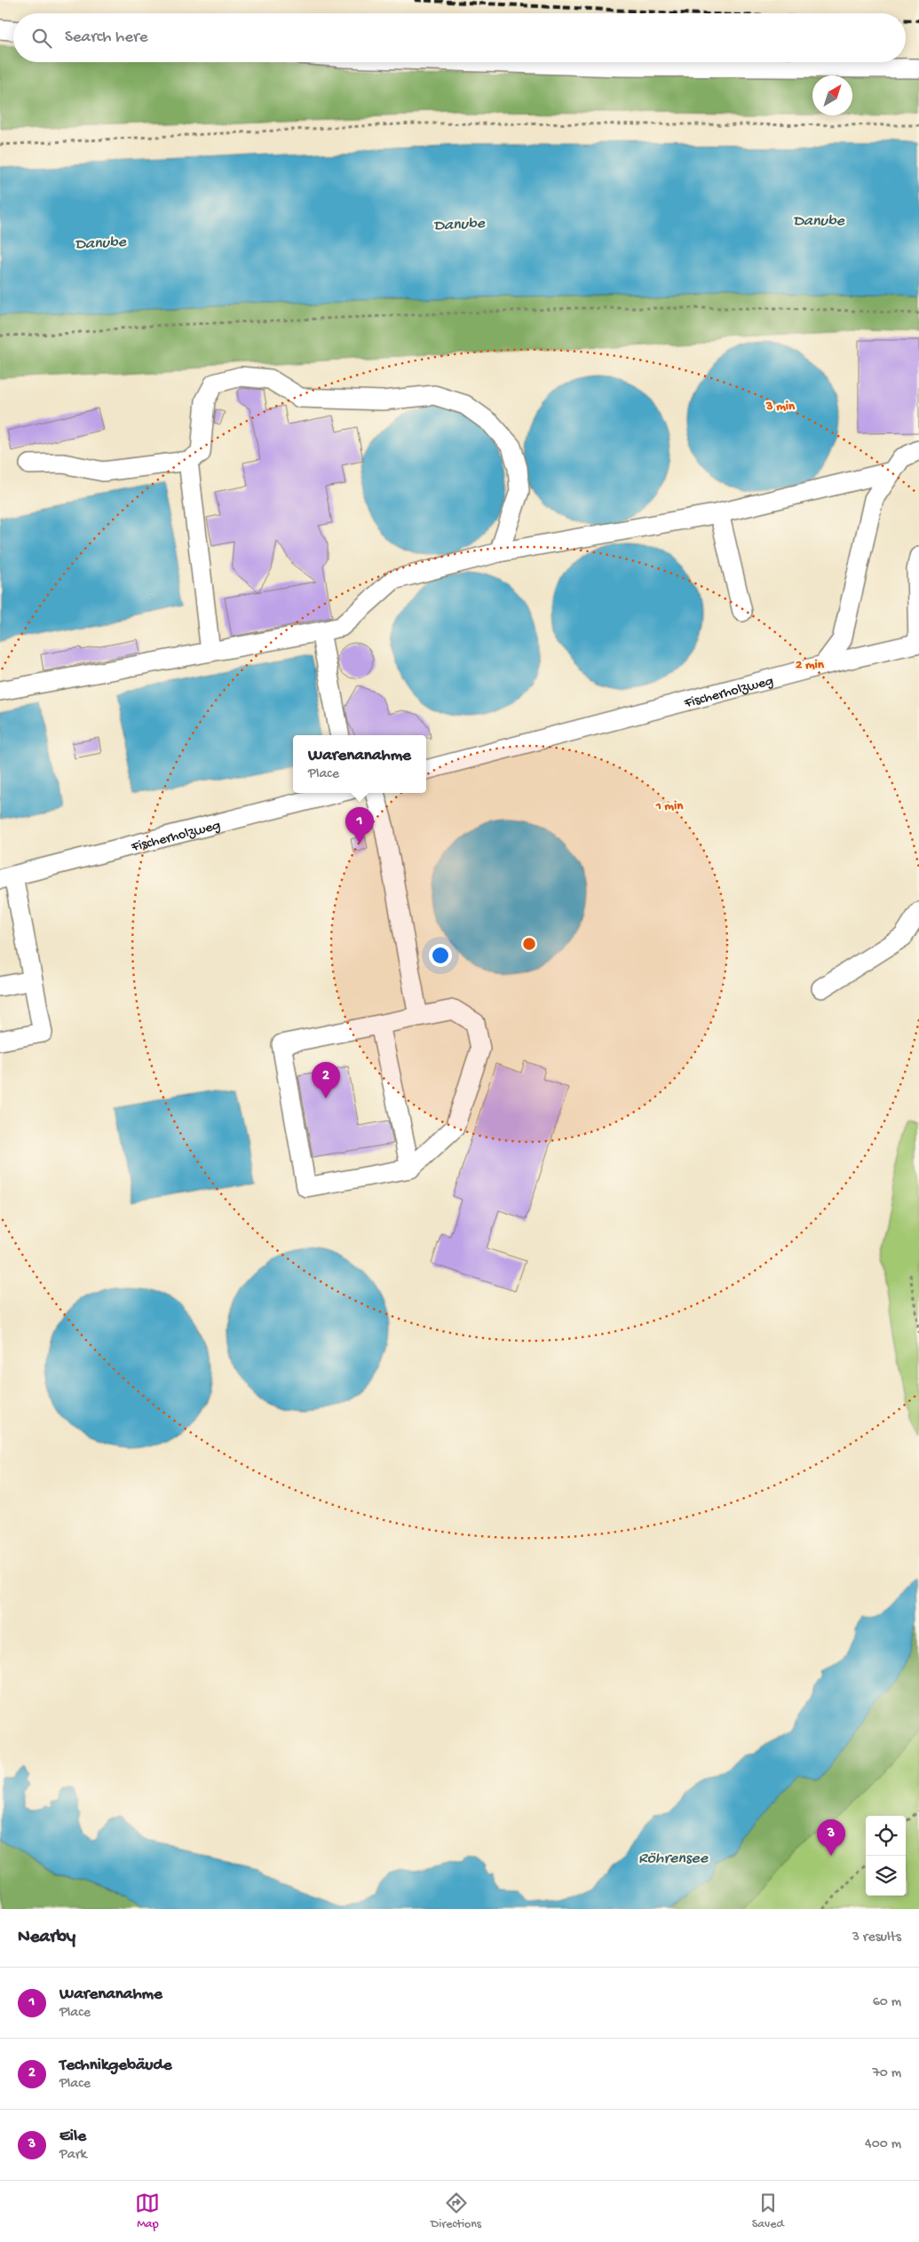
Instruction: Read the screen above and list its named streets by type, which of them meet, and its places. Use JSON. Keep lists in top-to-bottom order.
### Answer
{
  "streets": {
    "street": ["Fischerholzweg"]
  },
  "water": ["Danube", "Röhrensee"],
  "north": "top right",
  "page": {
    "search": "Search here",
    "popup": ["Warenanahme", "Place"],
    "pins": ["1", "2", "3"],
    "heading": ["Nearby", "3 results"],
    "list": [
      {
        "mark": "1",
        "name": "Warenanahme",
        "note": "Place",
        "value": "60 m"
      },
      {
        "mark": "2",
        "name": "Technikgebäude",
        "note": "Place",
        "value": "70 m"
      },
      {
        "mark": "3",
        "name": "Eile",
        "note": "Park",
        "value": "400 m"
      }
    ],
    "nav": ["Map", "Directions", "Saved"]
  },
  "rings": ["3 min", "2 min", "1 min"]
}
